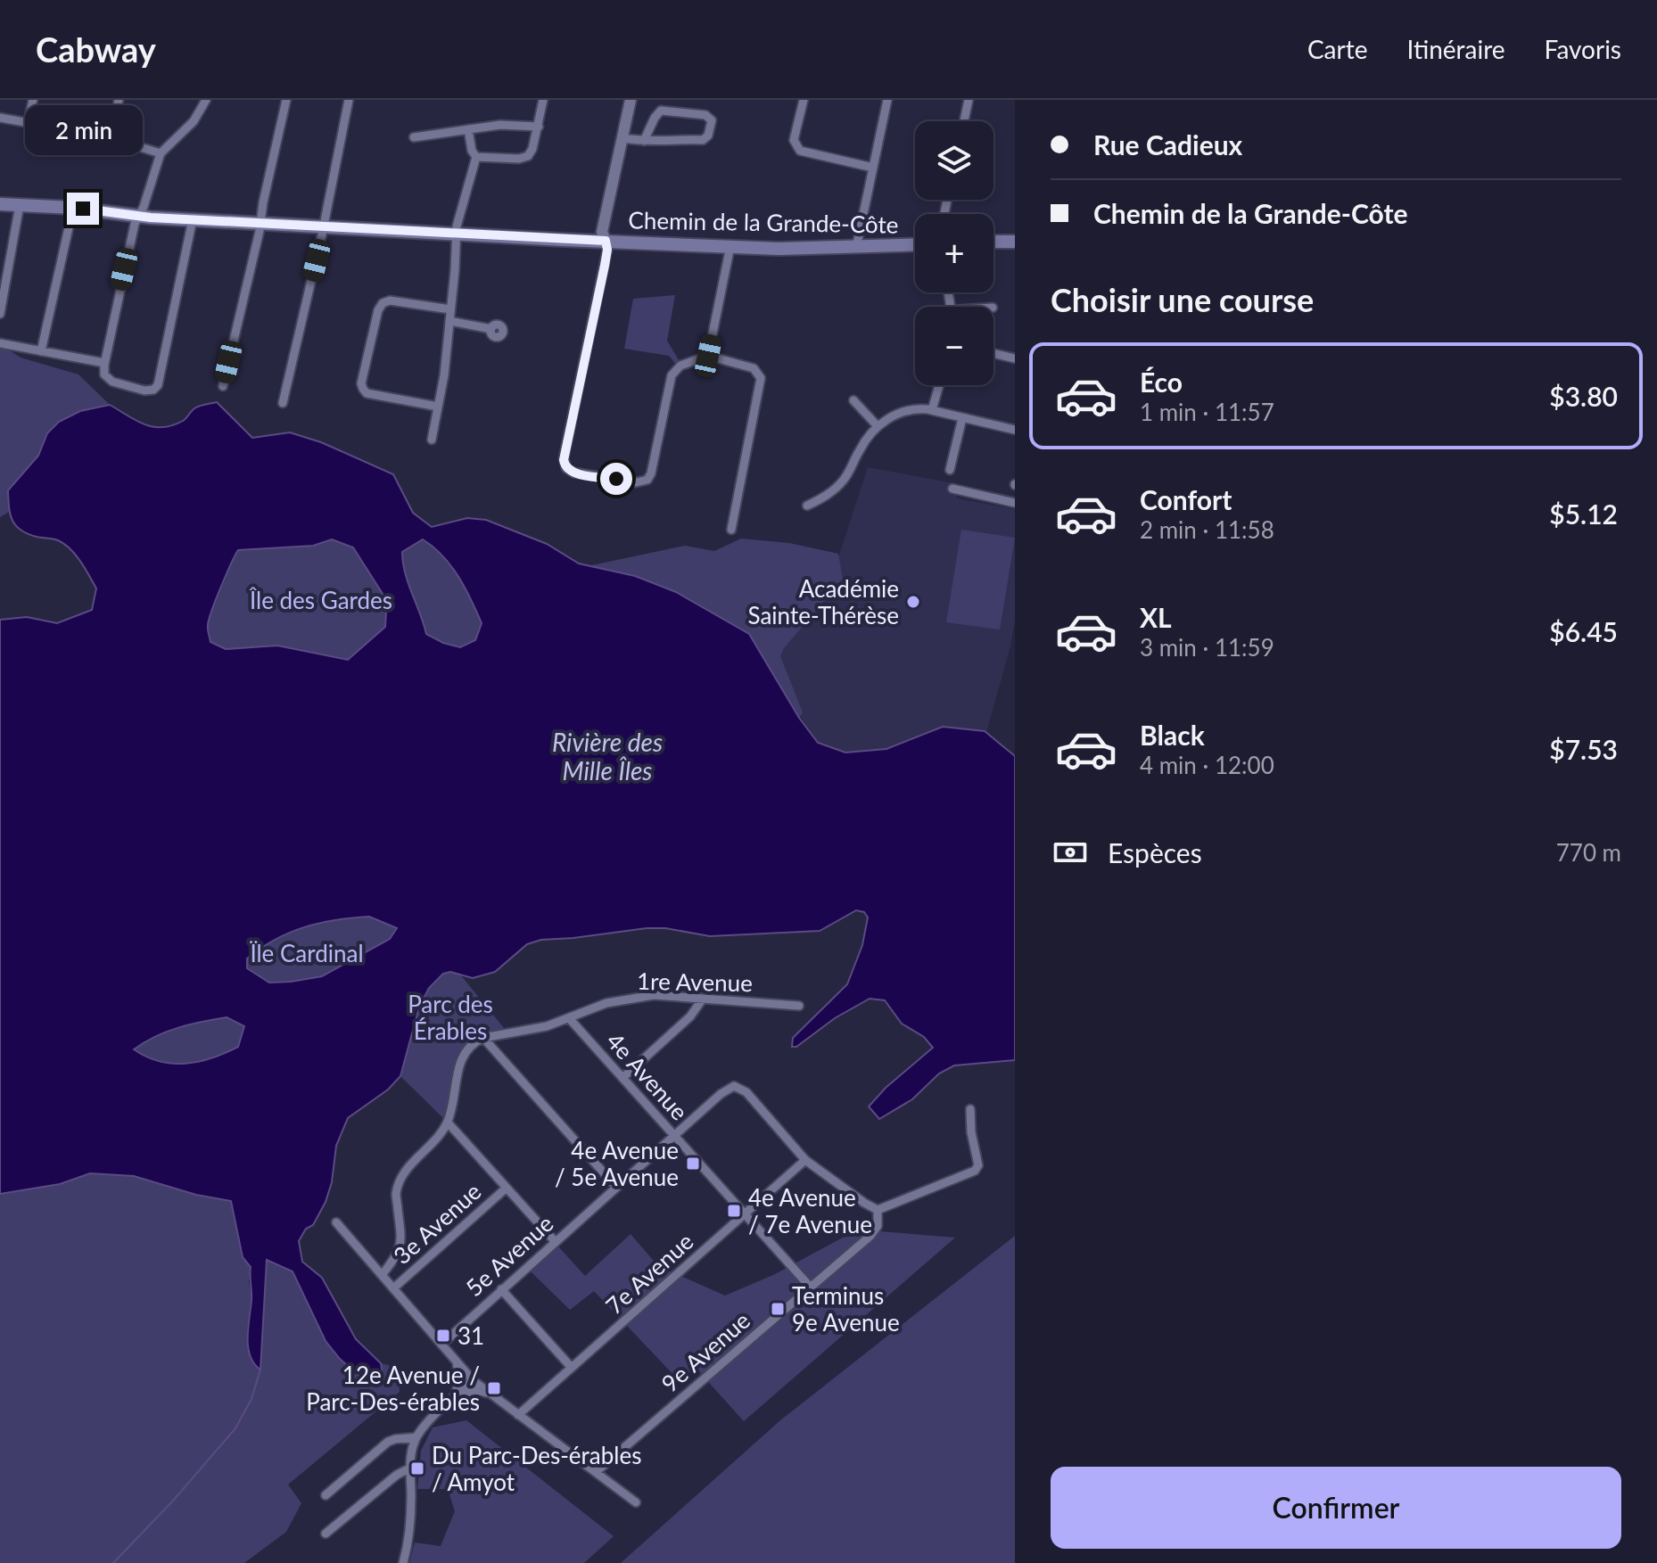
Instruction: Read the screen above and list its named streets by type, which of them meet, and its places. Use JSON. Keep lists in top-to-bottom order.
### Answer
{
  "streets": {
    "main road": ["Chemin de la Grande-Côte"],
    "street": [
      "1re Avenue",
      "4e Avenue",
      "3e Avenue",
      "5e Avenue",
      "7e Avenue",
      "9e Avenue"
    ]
  },
  "crossings": [
    ["1re Avenue", "4e Avenue"],
    ["4e Avenue", "5e Avenue"],
    ["4e Avenue", "7e Avenue"],
    ["4e Avenue", "9e Avenue"],
    ["5e Avenue", "7e Avenue"]
  ],
  "water": ["Rivière des Mille Îles"],
  "parks": ["Île des Gardes", "Ïle Cardinal", "Parc des Érables"],
  "places": {
    "other": ["Académie Sainte-Thérèse"],
    "transit": [
      "4e Avenue / 5e Avenue",
      "4e Avenue / 7e Avenue",
      "Terminus 9e Avenue",
      "31",
      "12e Avenue / Parc-Des-érables",
      "Du Parc-Des-érables / Amyot"
    ]
  },
  "page": {
    "header": "Cabway",
    "nav": ["Carte", "Itinéraire", "Favoris"],
    "banner": ["Rue Cadieux", "Chemin de la Grande-Côte"],
    "bubble": "2 min",
    "map_buttons": ["+", "−"],
    "heading": "Choisir une course",
    "list": [
      {
        "name": "Éco",
        "note": "1 min · 11:57",
        "value": "$3.80"
      },
      {
        "name": "Confort",
        "note": "2 min · 11:58",
        "value": "$5.12"
      },
      {
        "name": "XL",
        "note": "3 min · 11:59",
        "value": "$6.45"
      },
      {
        "name": "Black",
        "note": "4 min · 12:00",
        "value": "$7.53"
      }
    ],
    "pay": ["Espèces", "770 m"],
    "buttons": "Confirmer"
  }
}
